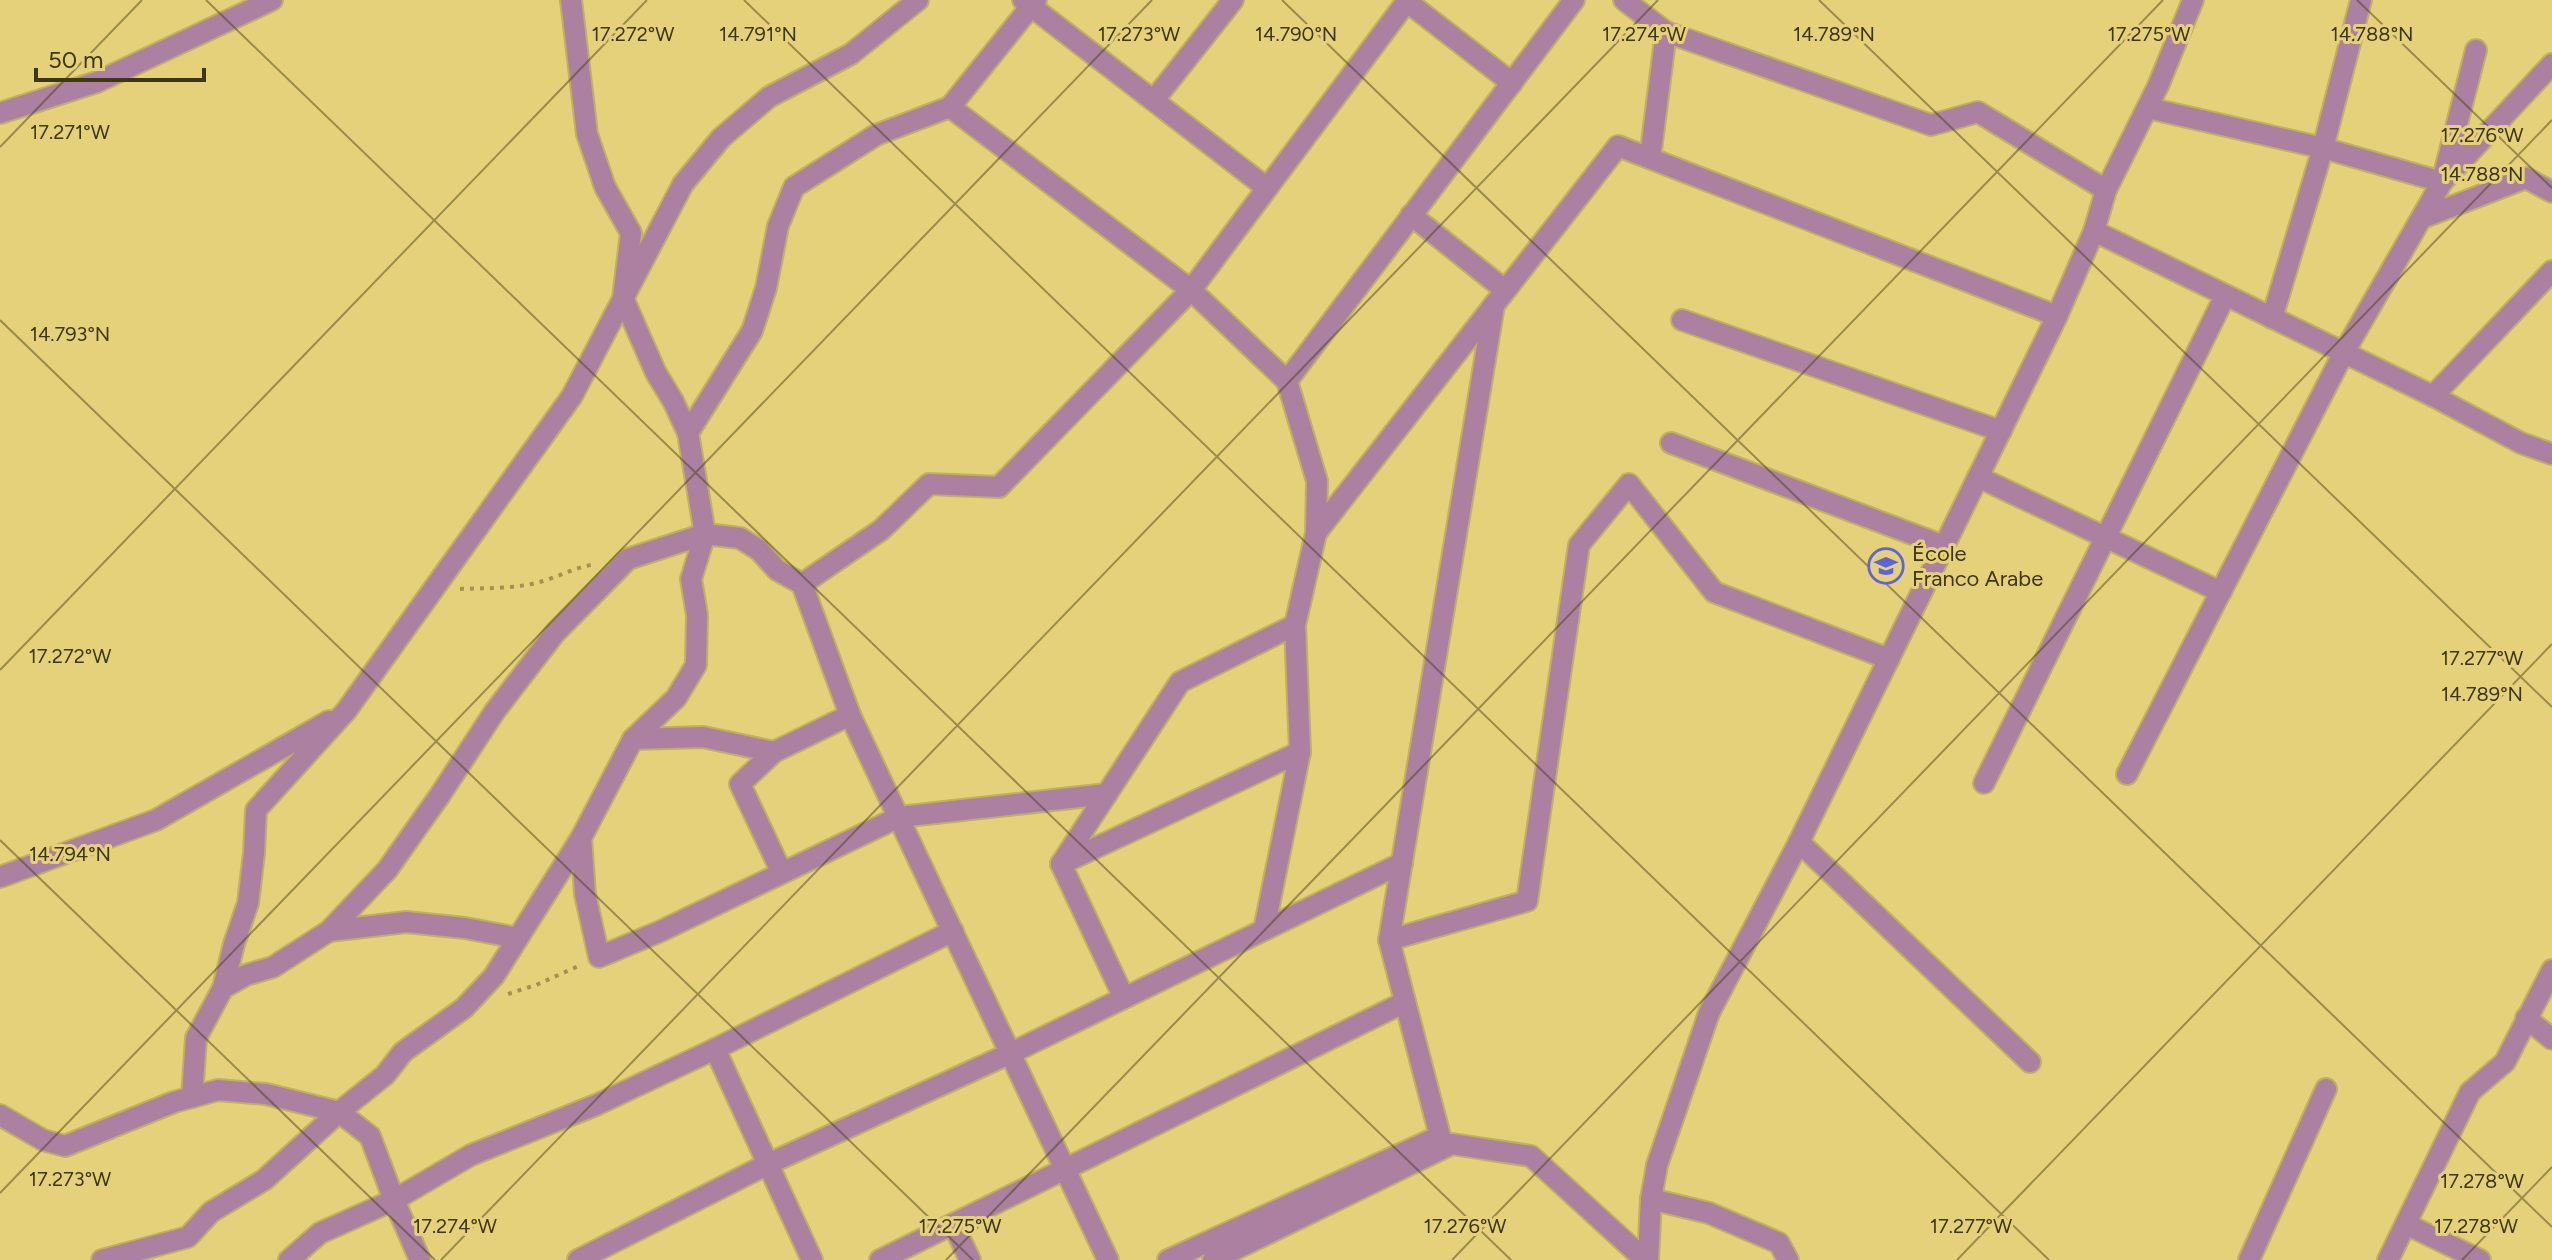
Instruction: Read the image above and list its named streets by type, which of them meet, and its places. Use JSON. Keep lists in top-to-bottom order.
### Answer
{
  "places": {
    "school or university": ["École Franco Arabe"]
  },
  "scale_bar": "50 m",
  "coordinates": [
    "14.791°N",
    "14.790°N",
    "14.789°N",
    "14.788°N",
    "17.273°W",
    "17.272°W",
    "17.274°W",
    "17.275°W",
    "17.271°W",
    "17.276°W",
    "14.793°N",
    "17.277°W",
    "14.794°N",
    "17.278°W"
  ]
}
